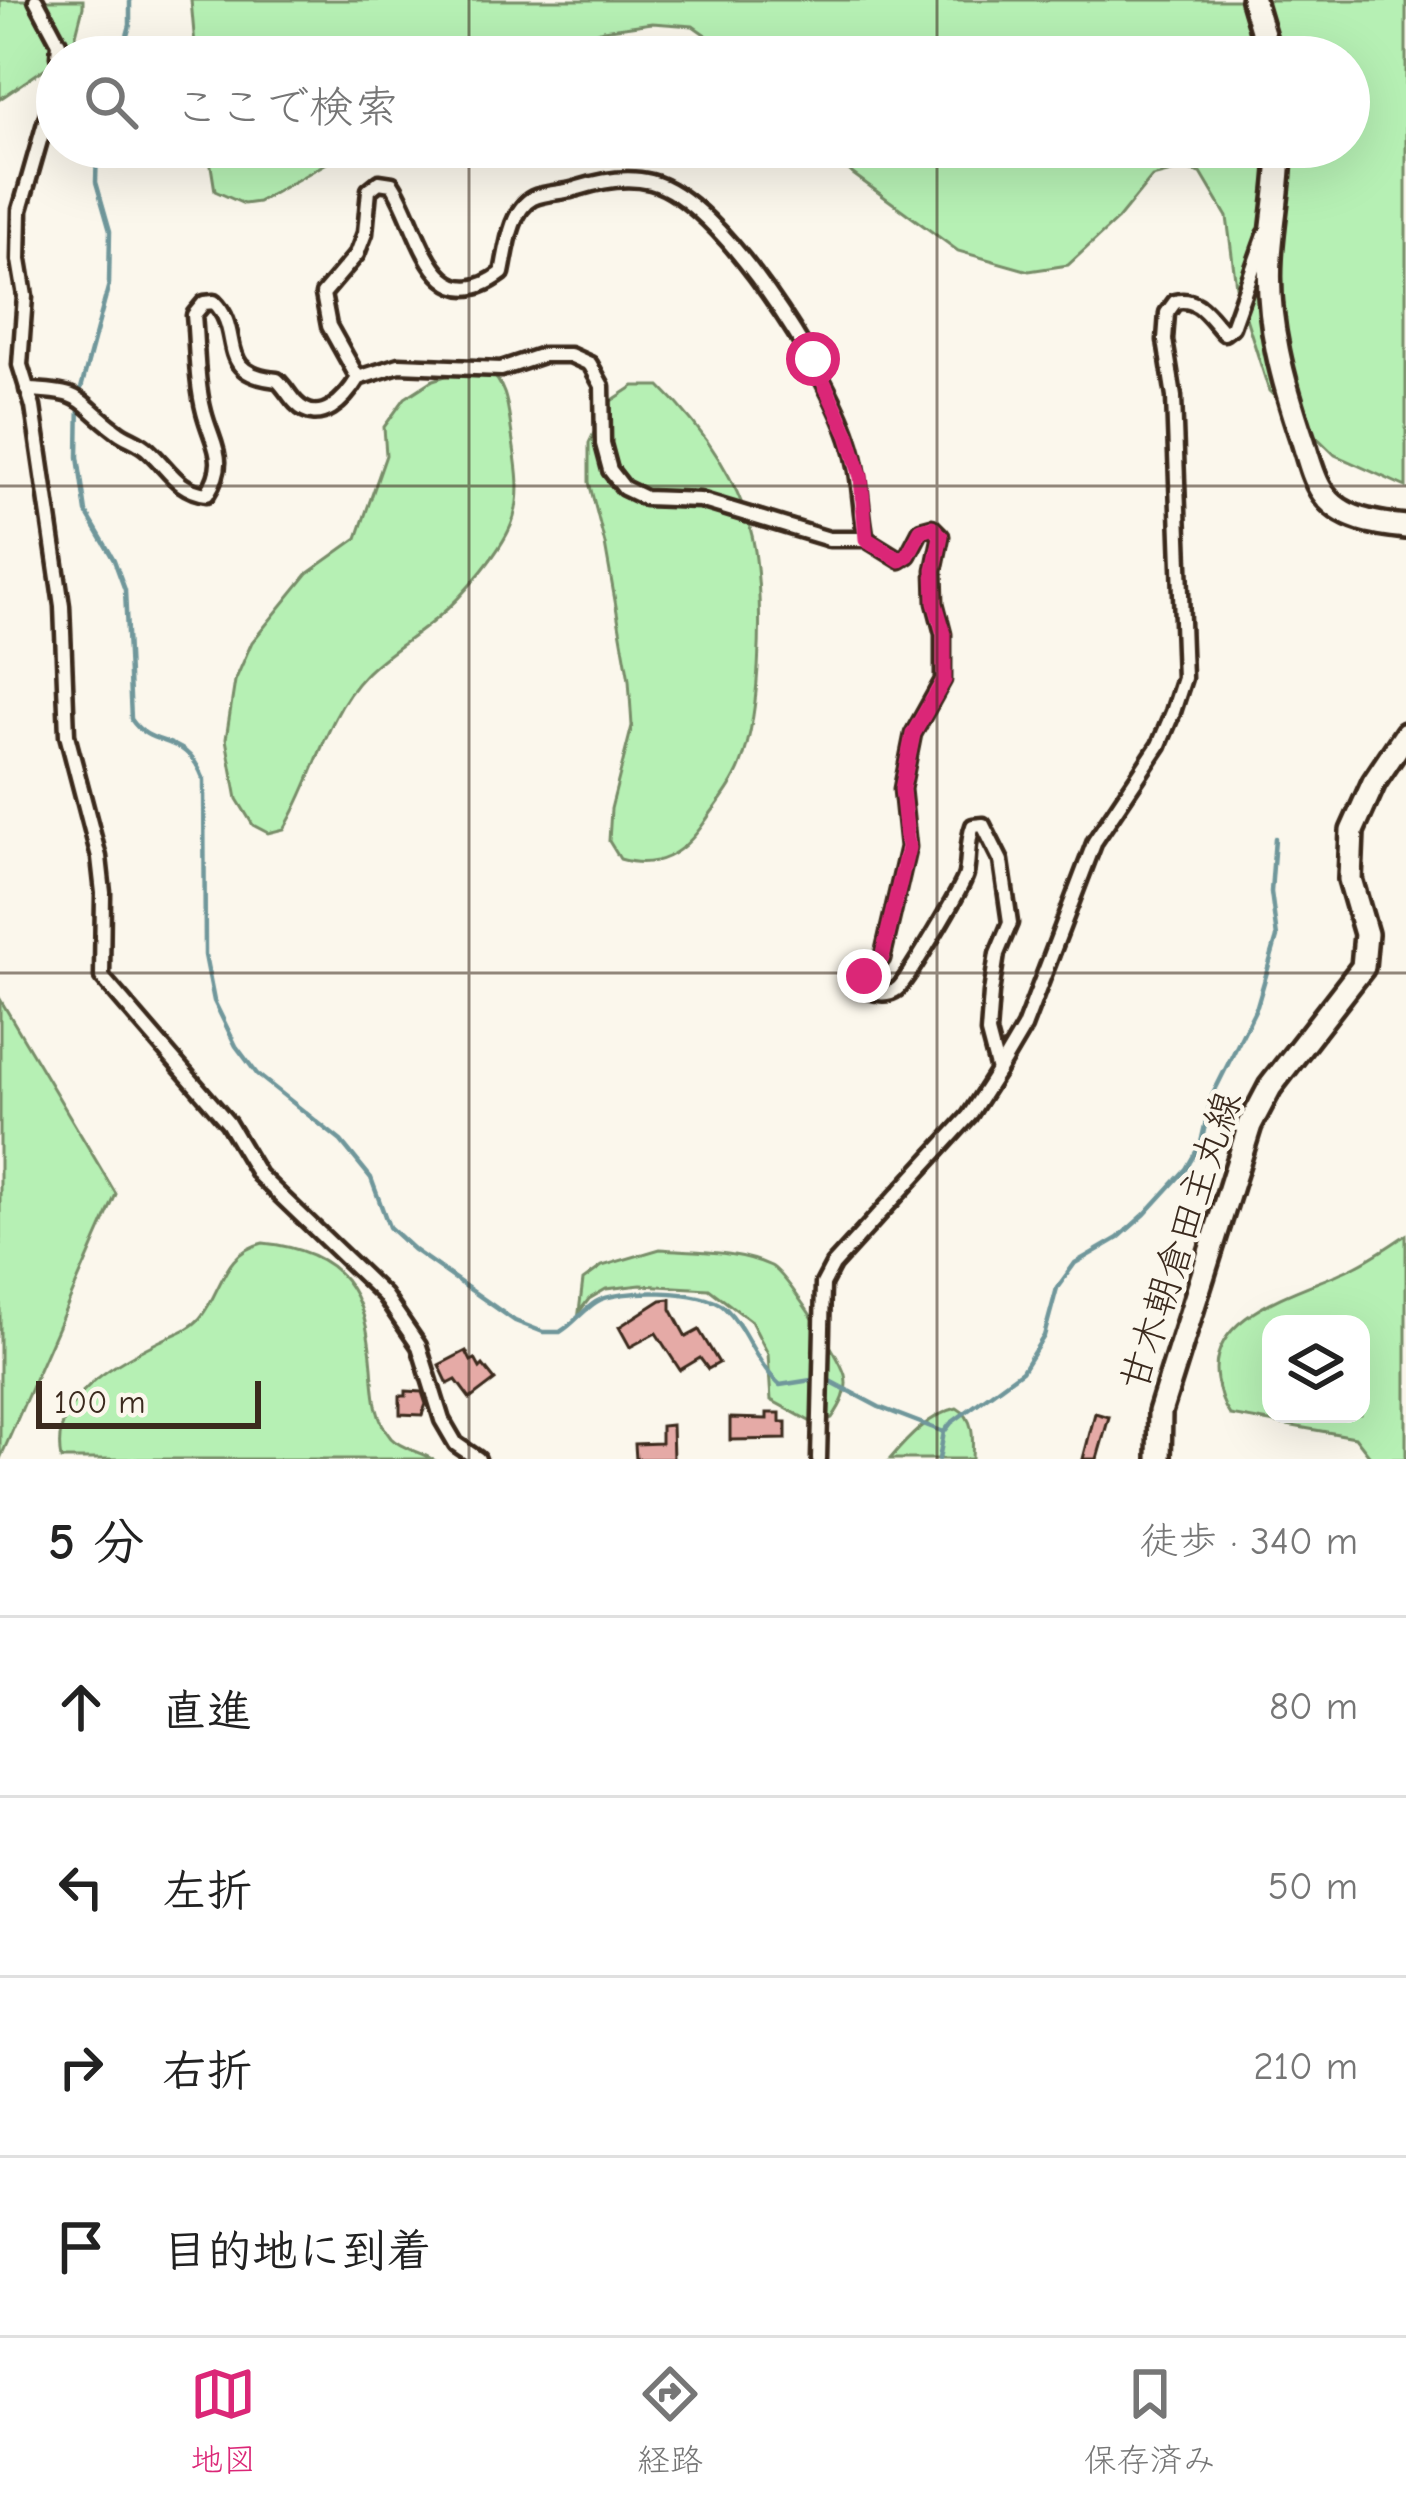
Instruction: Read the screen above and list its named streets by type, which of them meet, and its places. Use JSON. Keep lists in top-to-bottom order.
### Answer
{
  "streets": {
    "main road": ["甘木朝倉田主丸線"]
  },
  "scale_bar": "100 m",
  "page": {
    "search": "ここで検索",
    "scale": "100 m",
    "heading": ["5 分", "徒歩 · 340 m"],
    "list": [
      ["直進", "80 m"],
      ["左折", "50 m"],
      ["右折", "210 m"],
      "目的地に到着"
    ],
    "nav": ["地図", "経路", "保存済み"]
  }
}
